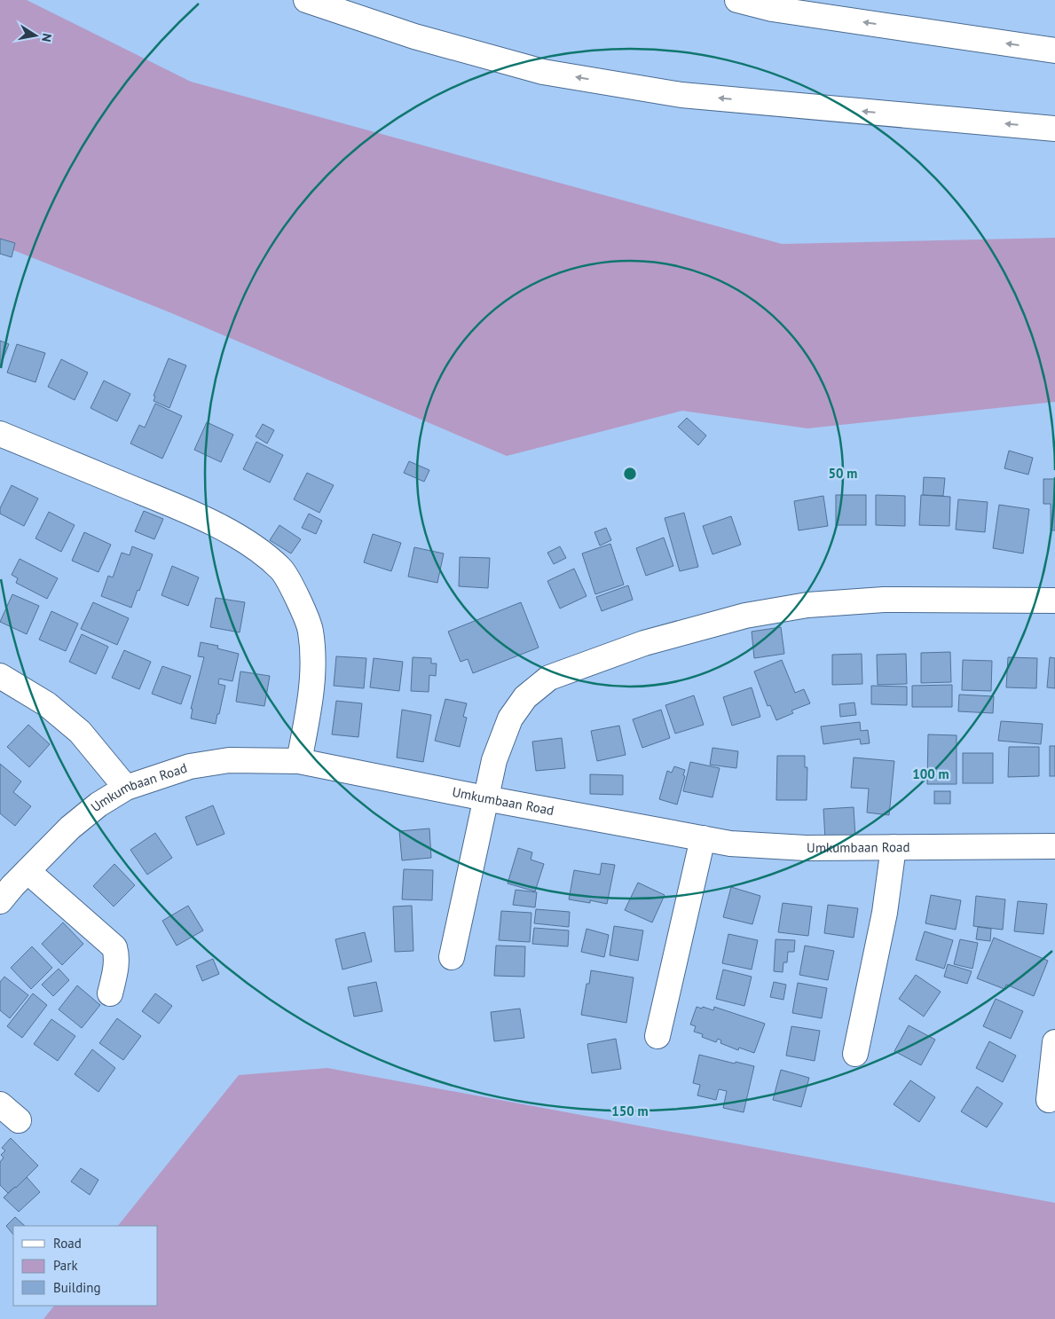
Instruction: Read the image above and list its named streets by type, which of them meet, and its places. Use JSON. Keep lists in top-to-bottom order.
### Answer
{
  "streets": {
    "main road": ["Umkumbaan Road"]
  },
  "legend": ["Road", "Park", "Building"],
  "north": "right",
  "rings": ["50 m", "100 m", "150 m"]
}
